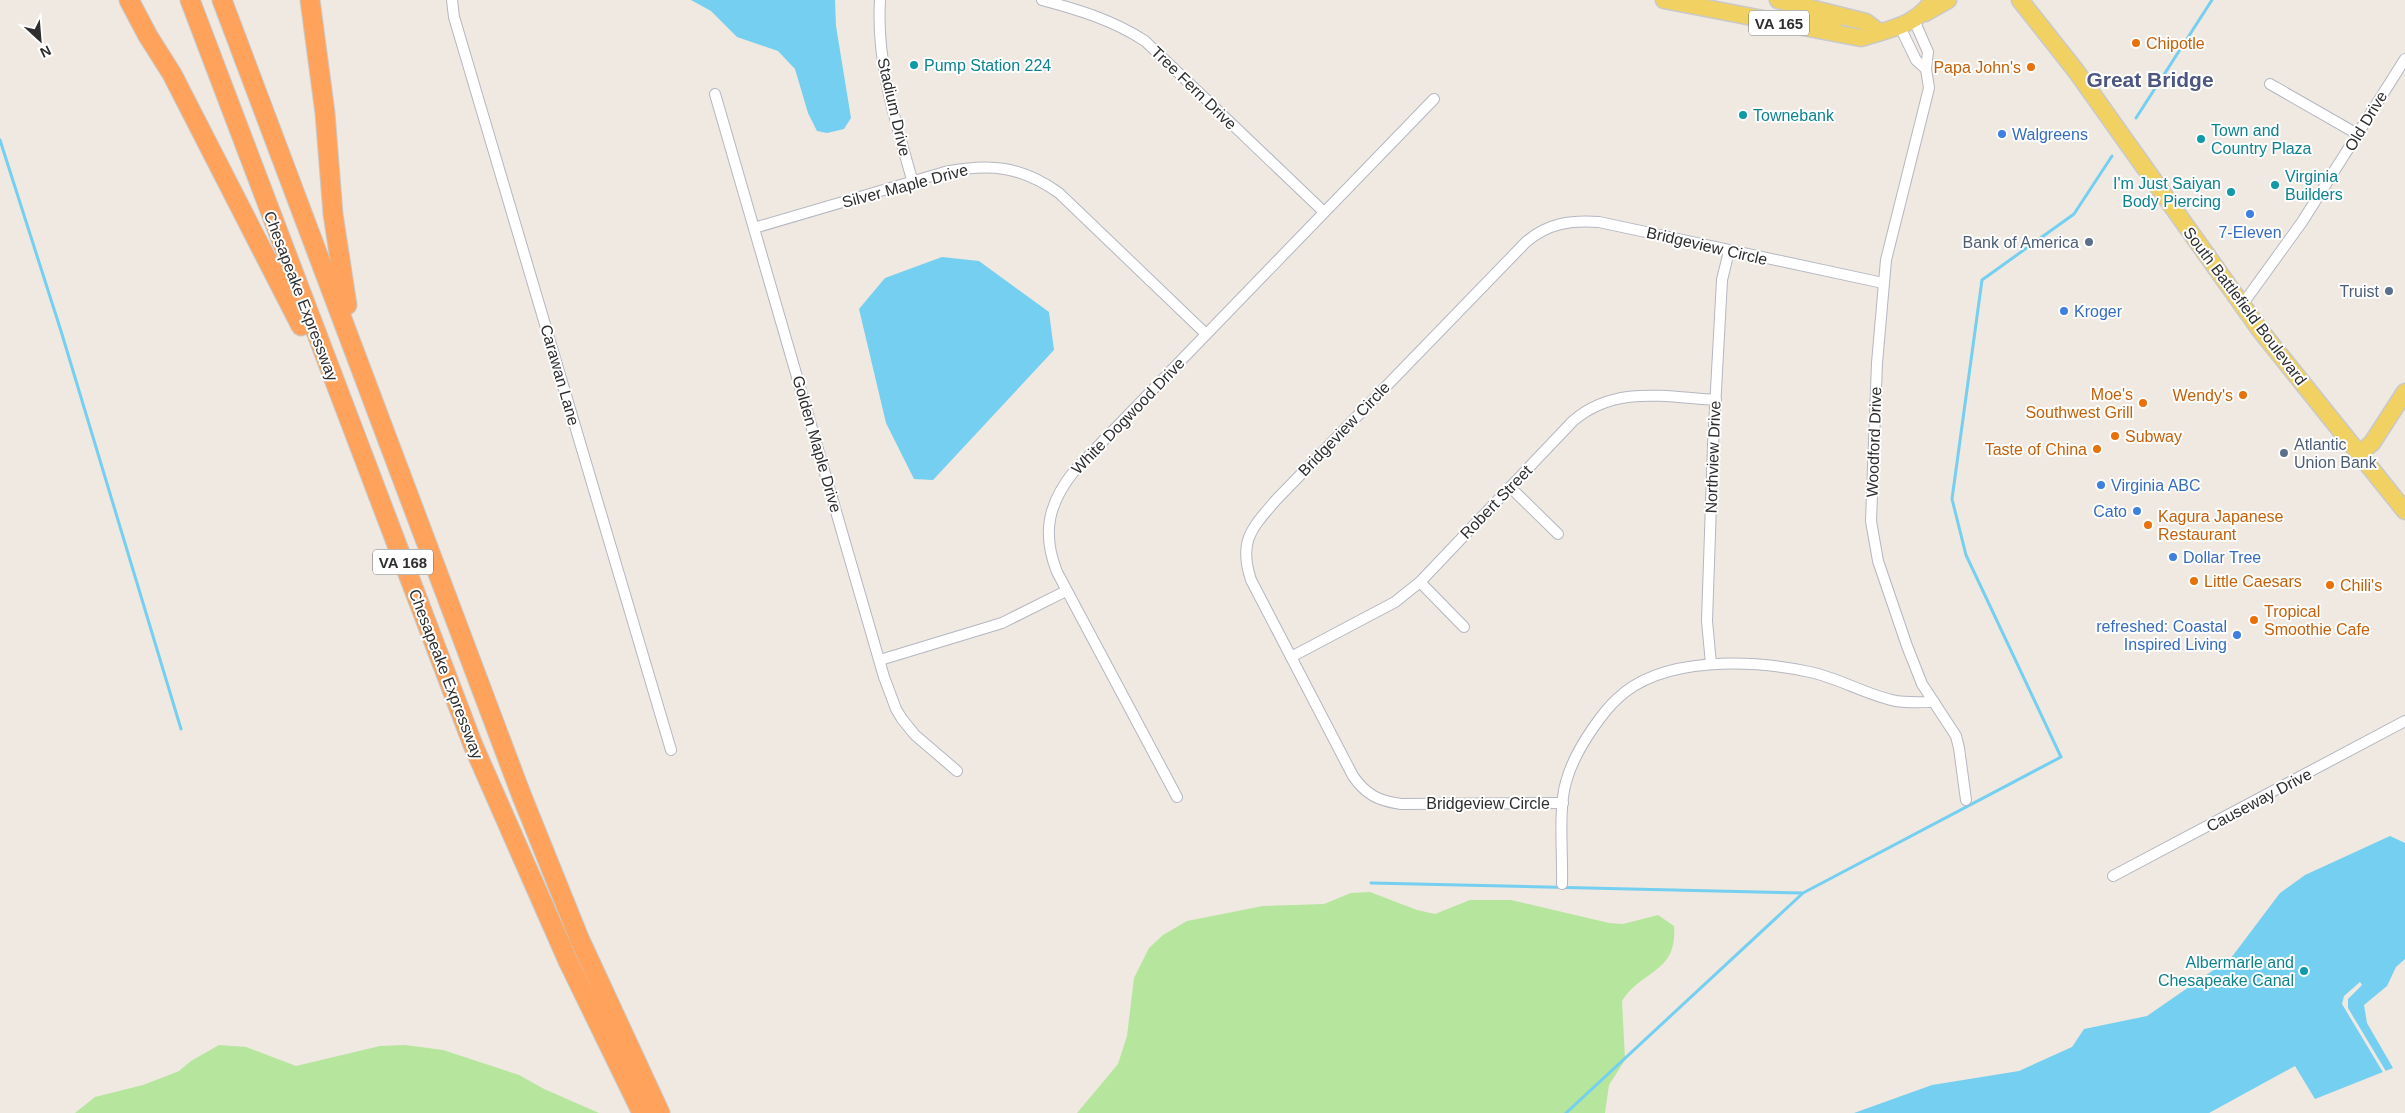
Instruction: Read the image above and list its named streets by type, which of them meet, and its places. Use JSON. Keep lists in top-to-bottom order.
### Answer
{
  "streets": {
    "highway": ["Chesapeake Expressway", "VA 168"],
    "main road": ["VA 165", "South Battlefield Boulevard"],
    "street": [
      "Tree Fern Drive",
      "Stadium Drive",
      "Old Drive",
      "Silver Maple Drive",
      "Bridgeview Circle",
      "Carawan Lane",
      "White Dogwood Drive",
      "Woodford Drive",
      "Golden Maple Drive",
      "Northview Drive",
      "Robert Street",
      "Causeway Drive"
    ]
  },
  "crossings": [
    ["VA 165", "Woodford Drive"],
    ["Tree Fern Drive", "White Dogwood Drive"],
    ["Stadium Drive", "Silver Maple Drive"],
    ["Old Drive", "South Battlefield Boulevard"],
    ["Silver Maple Drive", "White Dogwood Drive"],
    ["Silver Maple Drive", "Golden Maple Drive"],
    ["Bridgeview Circle", "Woodford Drive"],
    ["Bridgeview Circle", "Northview Drive"],
    ["Bridgeview Circle", "Robert Street"],
    ["Northview Drive", "Robert Street"]
  ],
  "districts": ["Great Bridge"],
  "places": [
    "Chipotle",
    "Pump Station 224",
    "Papa John's",
    "Townebank",
    "Walgreens",
    "Town and Country Plaza",
    "Virginia Builders",
    "I'm Just Saiyan Body Piercing",
    "7-Eleven",
    "Bank of America",
    "Truist",
    "Kroger",
    "Wendy's",
    "Moe's Southwest Grill",
    "Subway",
    "Taste of China",
    "Atlantic Union Bank",
    "Virginia ABC",
    "Cato",
    "Kagura Japanese Restaurant",
    "Dollar Tree",
    "Little Caesars",
    "Chili's",
    "Tropical Smoothie Cafe",
    "refreshed: Coastal Inspired Living",
    "Albermarle and Chesapeake Canal"
  ],
  "north": "bottom right"
}
